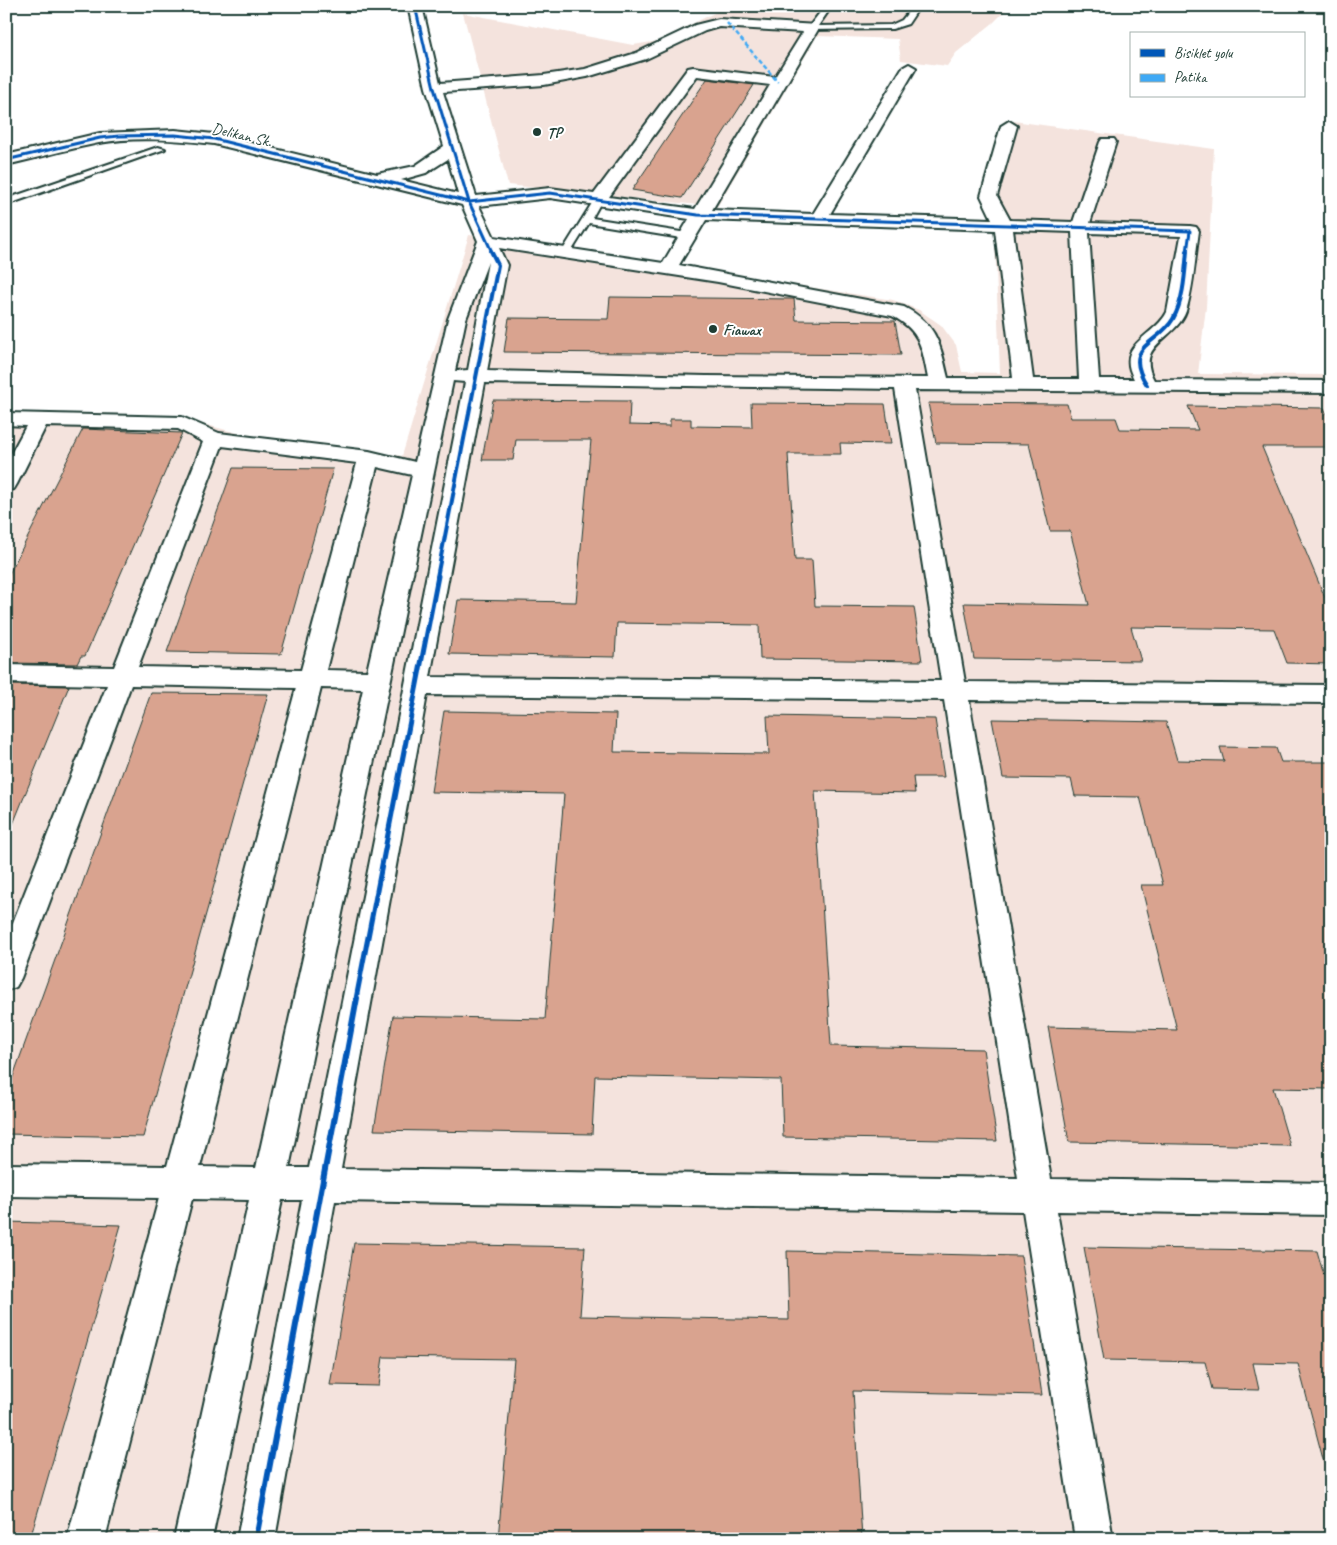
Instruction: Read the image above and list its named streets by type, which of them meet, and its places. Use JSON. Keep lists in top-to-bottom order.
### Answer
{
  "streets": {
    "street": ["Delikan Sk."]
  },
  "places": ["TP", "Fiawax"],
  "legend": ["Bisiklet yolu", "Patika"]
}
